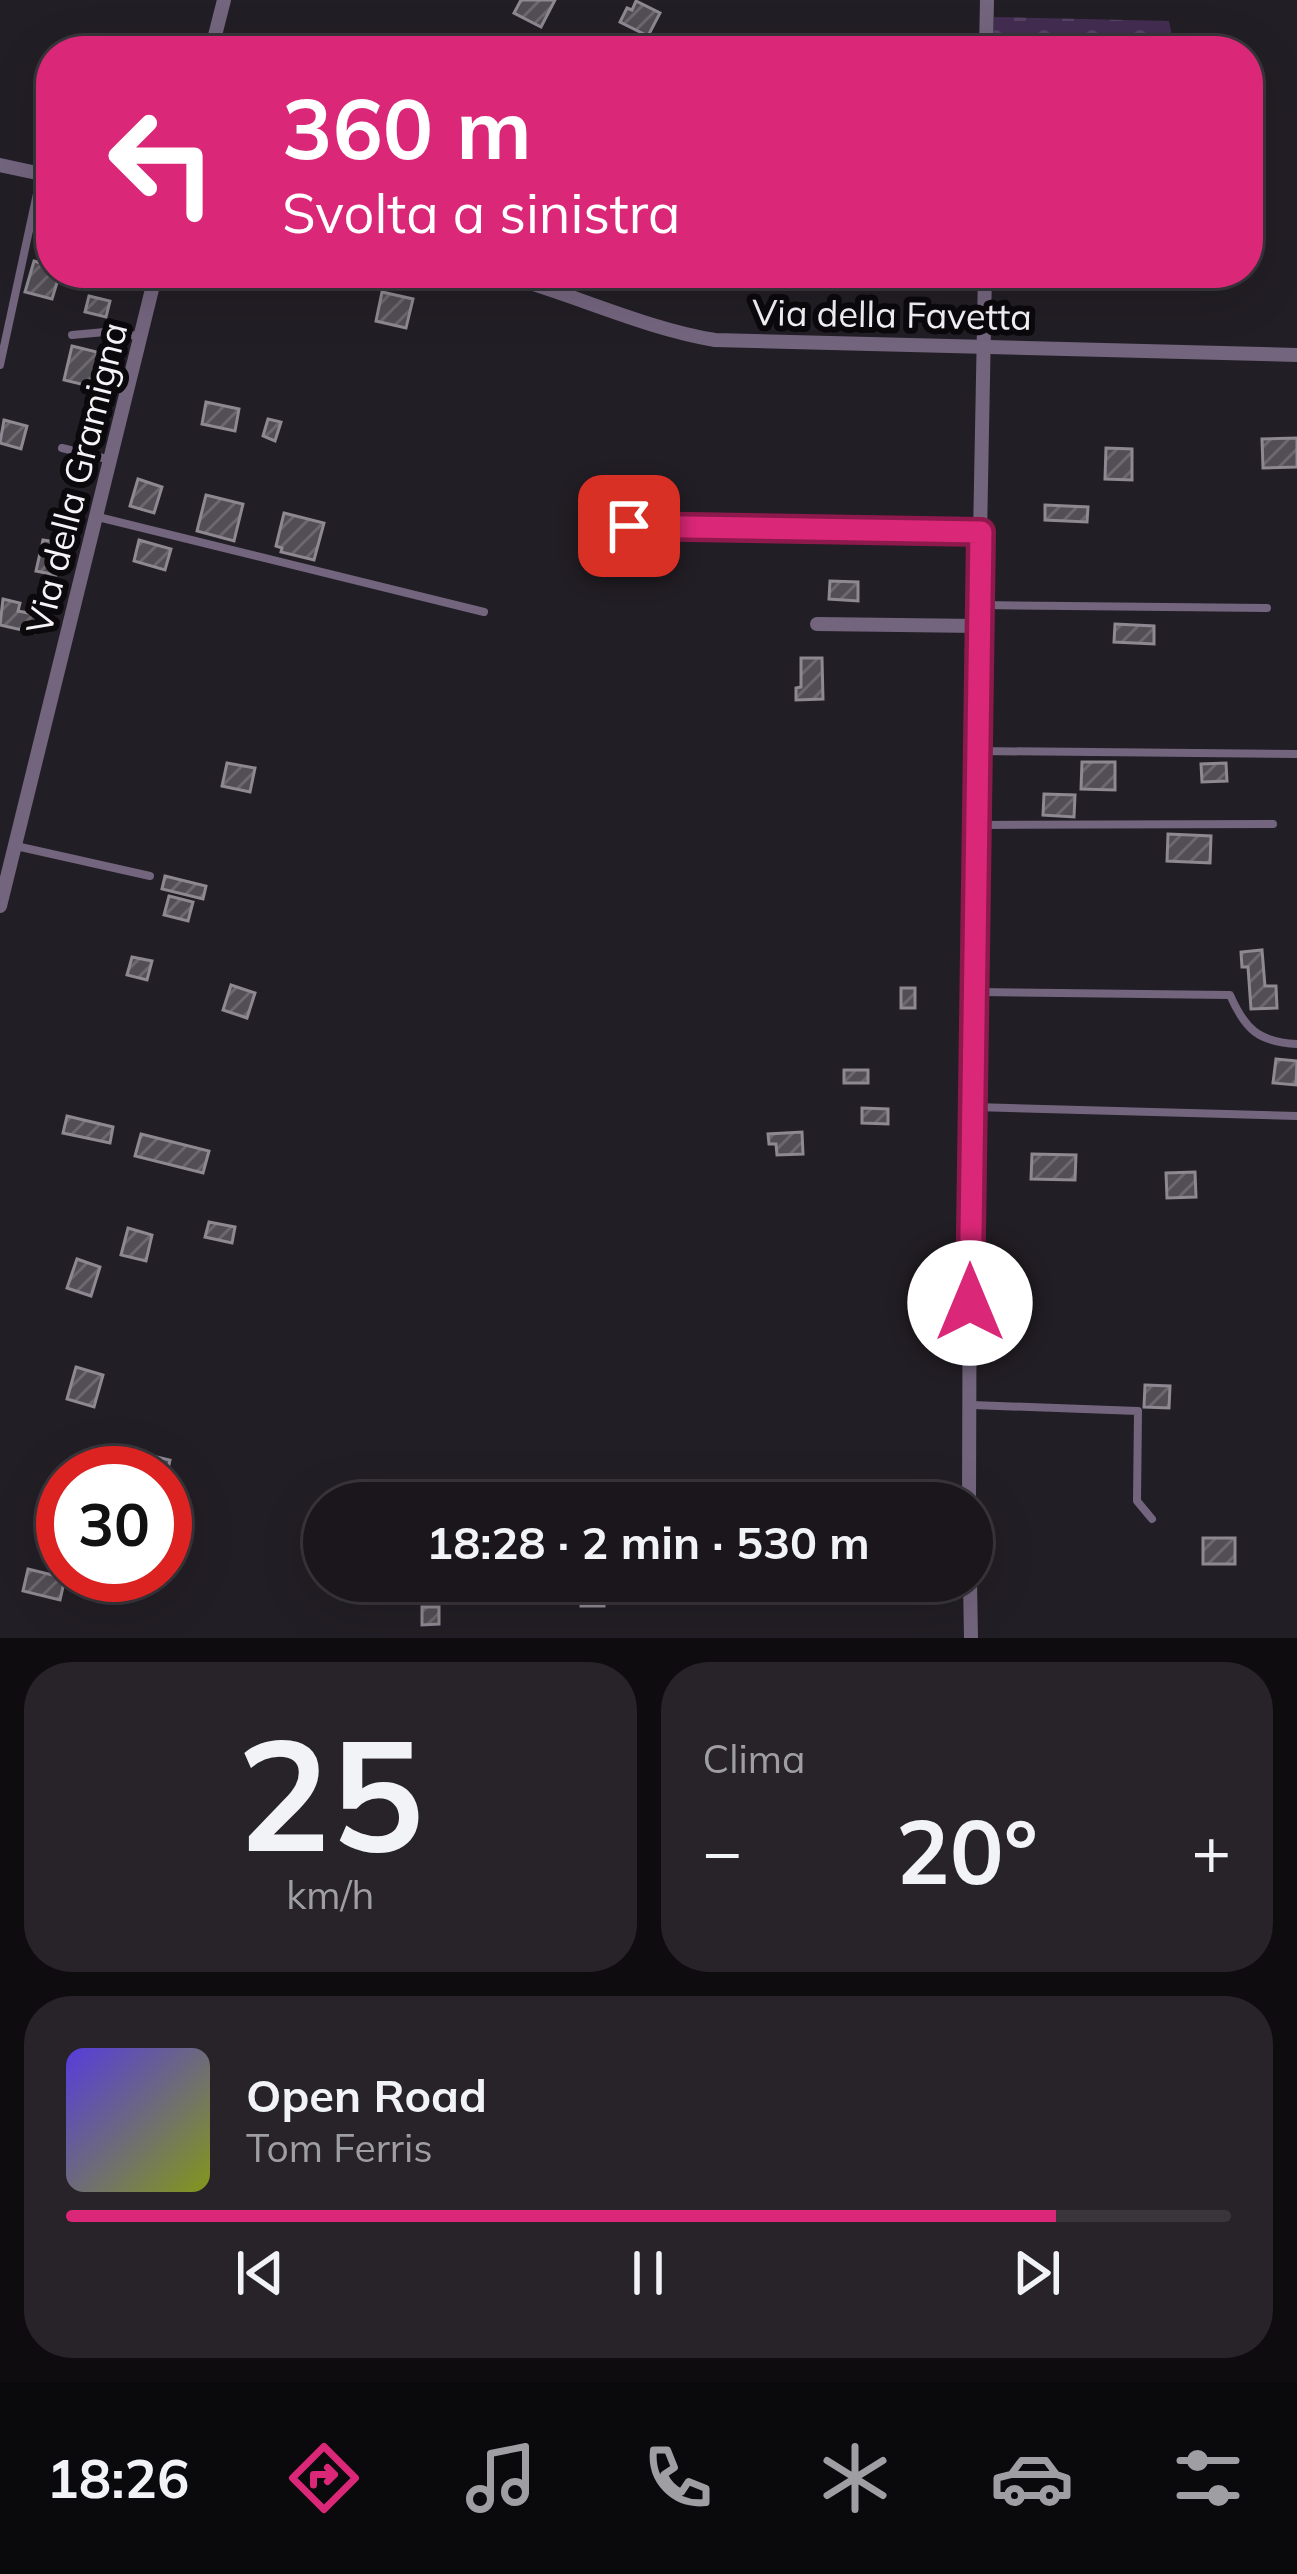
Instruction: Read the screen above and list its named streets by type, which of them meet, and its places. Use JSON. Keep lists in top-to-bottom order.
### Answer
{
  "streets": {
    "street": ["Via della Favetta", "Via della Gramigna"]
  },
  "page": {
    "turn": ["360 m", "Svolta a sinistra"],
    "limit": "30",
    "trip": "18:28 · 2 min · 530 m",
    "tile": [
      ["25", "km/h"],
      "Clima"
    ],
    "heat": ["−", "20°", "+"],
    "song": ["Open Road", "Tom Ferris"],
    "tabs": "18:26"
  }
}
